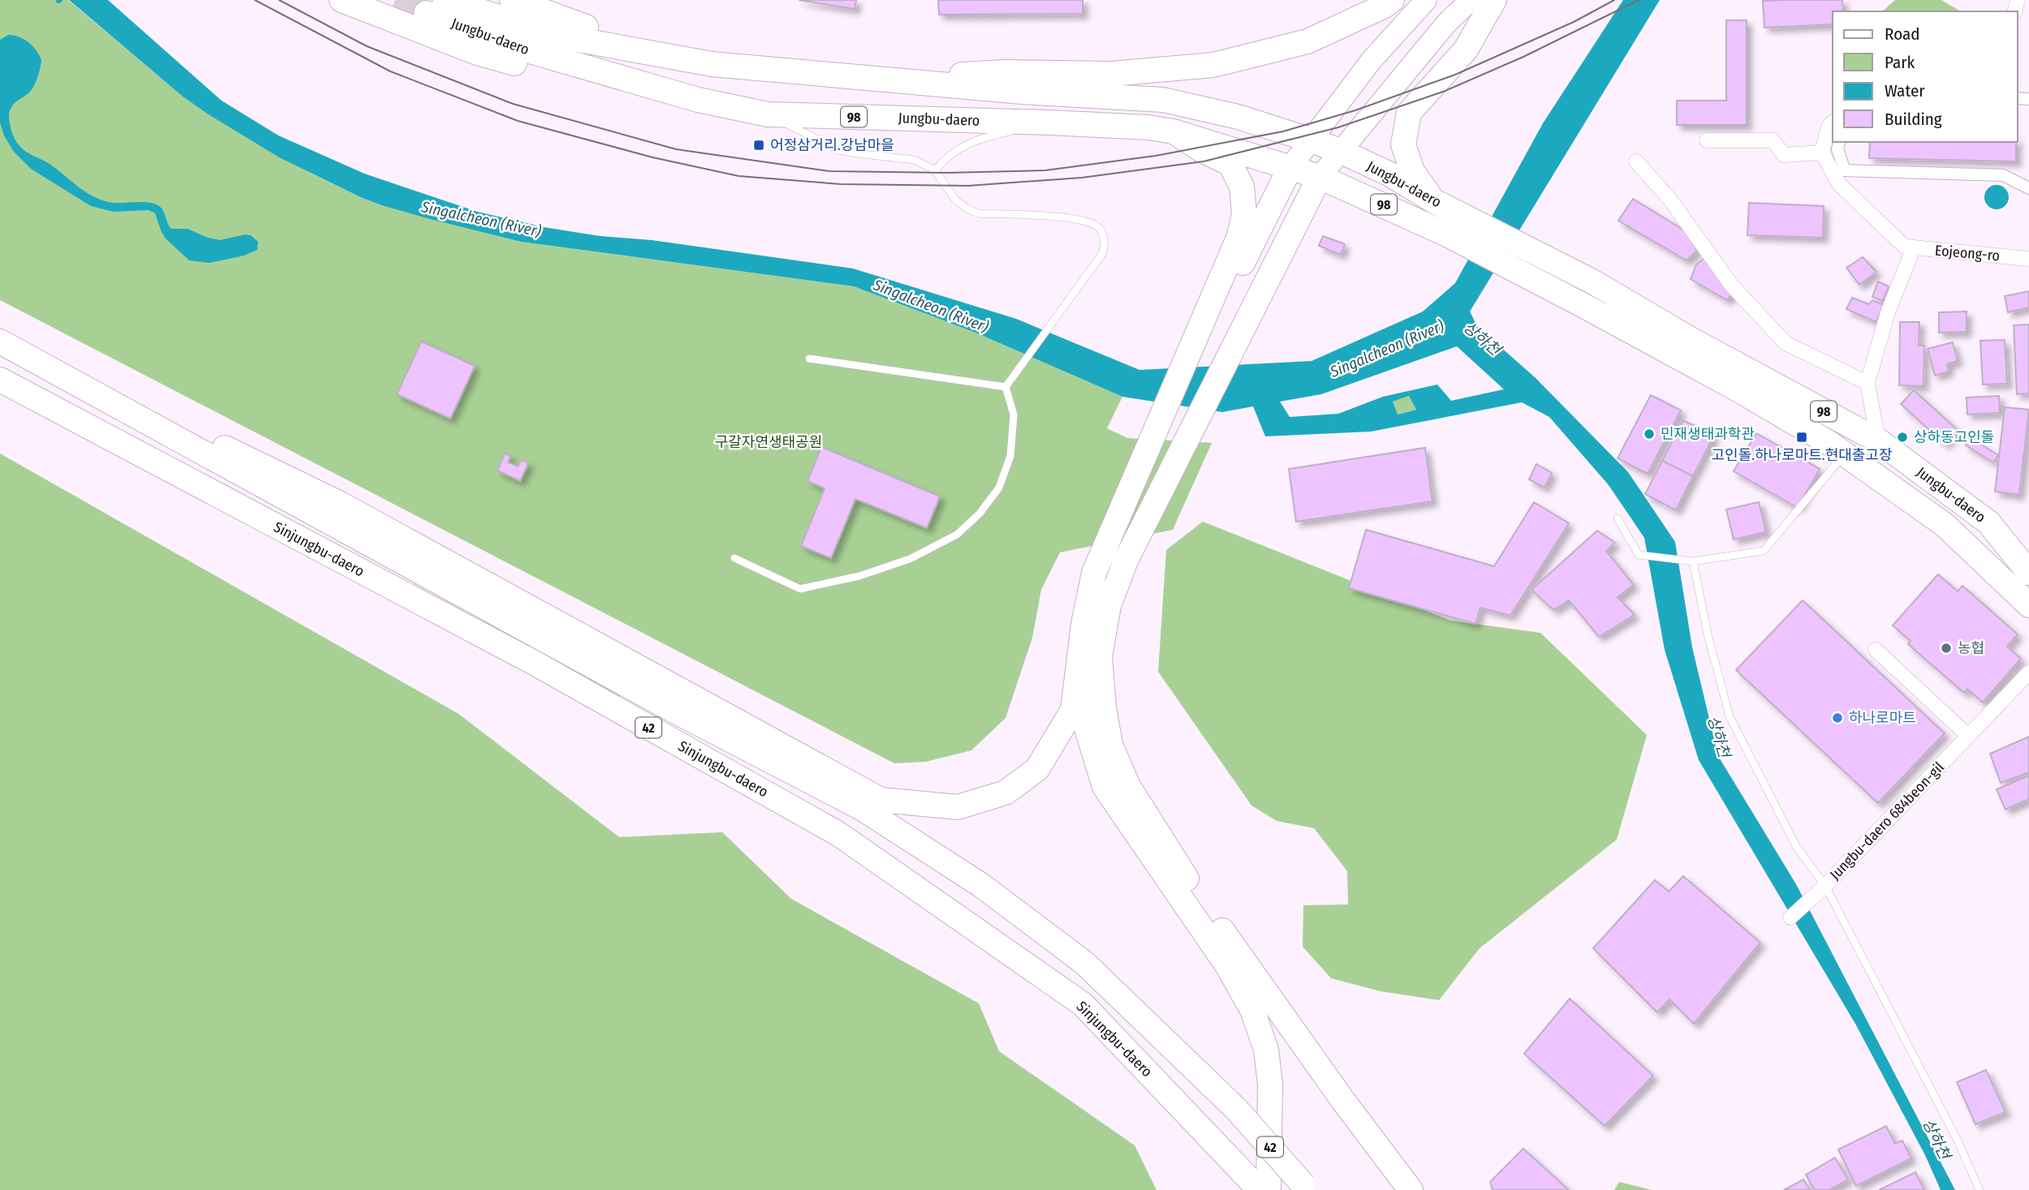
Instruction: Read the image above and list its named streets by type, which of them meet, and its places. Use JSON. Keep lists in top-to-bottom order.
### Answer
{
  "streets": {
    "main road": [
      "Jungbu-daero",
      "98",
      "Sinjungbu-daero",
      "42"
    ],
    "street": ["Eojeong-ro", "Jungbu-daero 684beon-gil"]
  },
  "water": ["Singalcheon (River)", "상하천"],
  "parks": ["구갈자연생태공원"],
  "places": {
    "transit": ["어정삼거리.강남마을", "고인돌.하나로마트.현대출고장"],
    "other": [
      "민재생태과학관",
      "상하동고인돌",
      "농협",
      "하나로마트"
    ]
  },
  "legend": [
    "Road",
    "Park",
    "Water",
    "Building"
  ]
}
